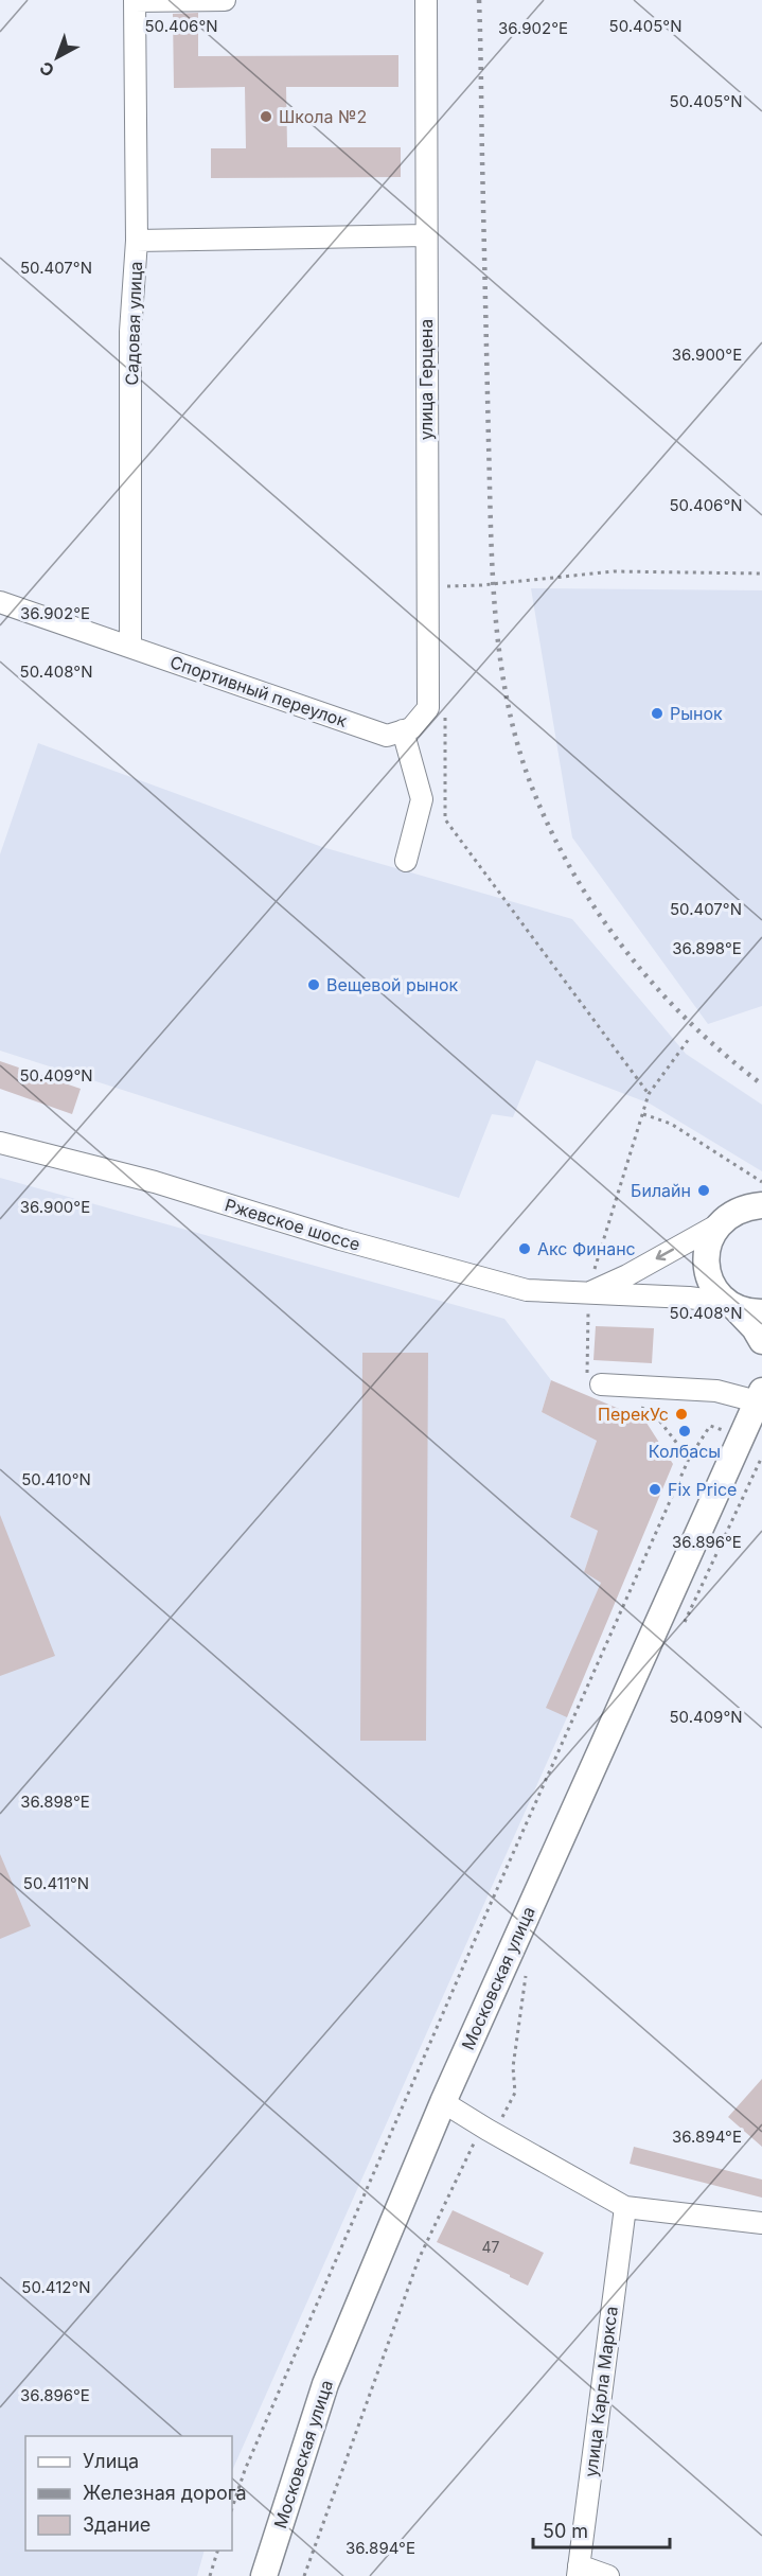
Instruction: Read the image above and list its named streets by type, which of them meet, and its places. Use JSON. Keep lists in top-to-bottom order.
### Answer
{
  "streets": {
    "main road": ["Московская улица"],
    "street": [
      "Садовая улица",
      "улица Герцена",
      "Спортивный переулок",
      "Ржевское шоссе",
      "улица Карла Маркса"
    ]
  },
  "crossings": [
    ["Садовая улица", "Спортивный переулок"],
    ["улица Герцена", "Спортивный переулок"]
  ],
  "places": [
    "Школа №2",
    "Рынок",
    "Вещевой рынок",
    "Билайн",
    "Акс Финанс",
    "ПерекУс",
    "Колбасы",
    "Fix Price"
  ],
  "house_numbers": ["47"],
  "legend": ["Улица", "Железная дорога", "Здание"],
  "scale_bar": "50 m",
  "north": "bottom left",
  "coordinates": [
    "50.405°N",
    "50.406°N",
    "36.902°E",
    "50.407°N",
    "36.900°E",
    "50.408°N",
    "36.898°E",
    "50.409°N",
    "50.410°N",
    "36.896°E",
    "50.411°N",
    "36.894°E",
    "50.412°N"
  ]
}
